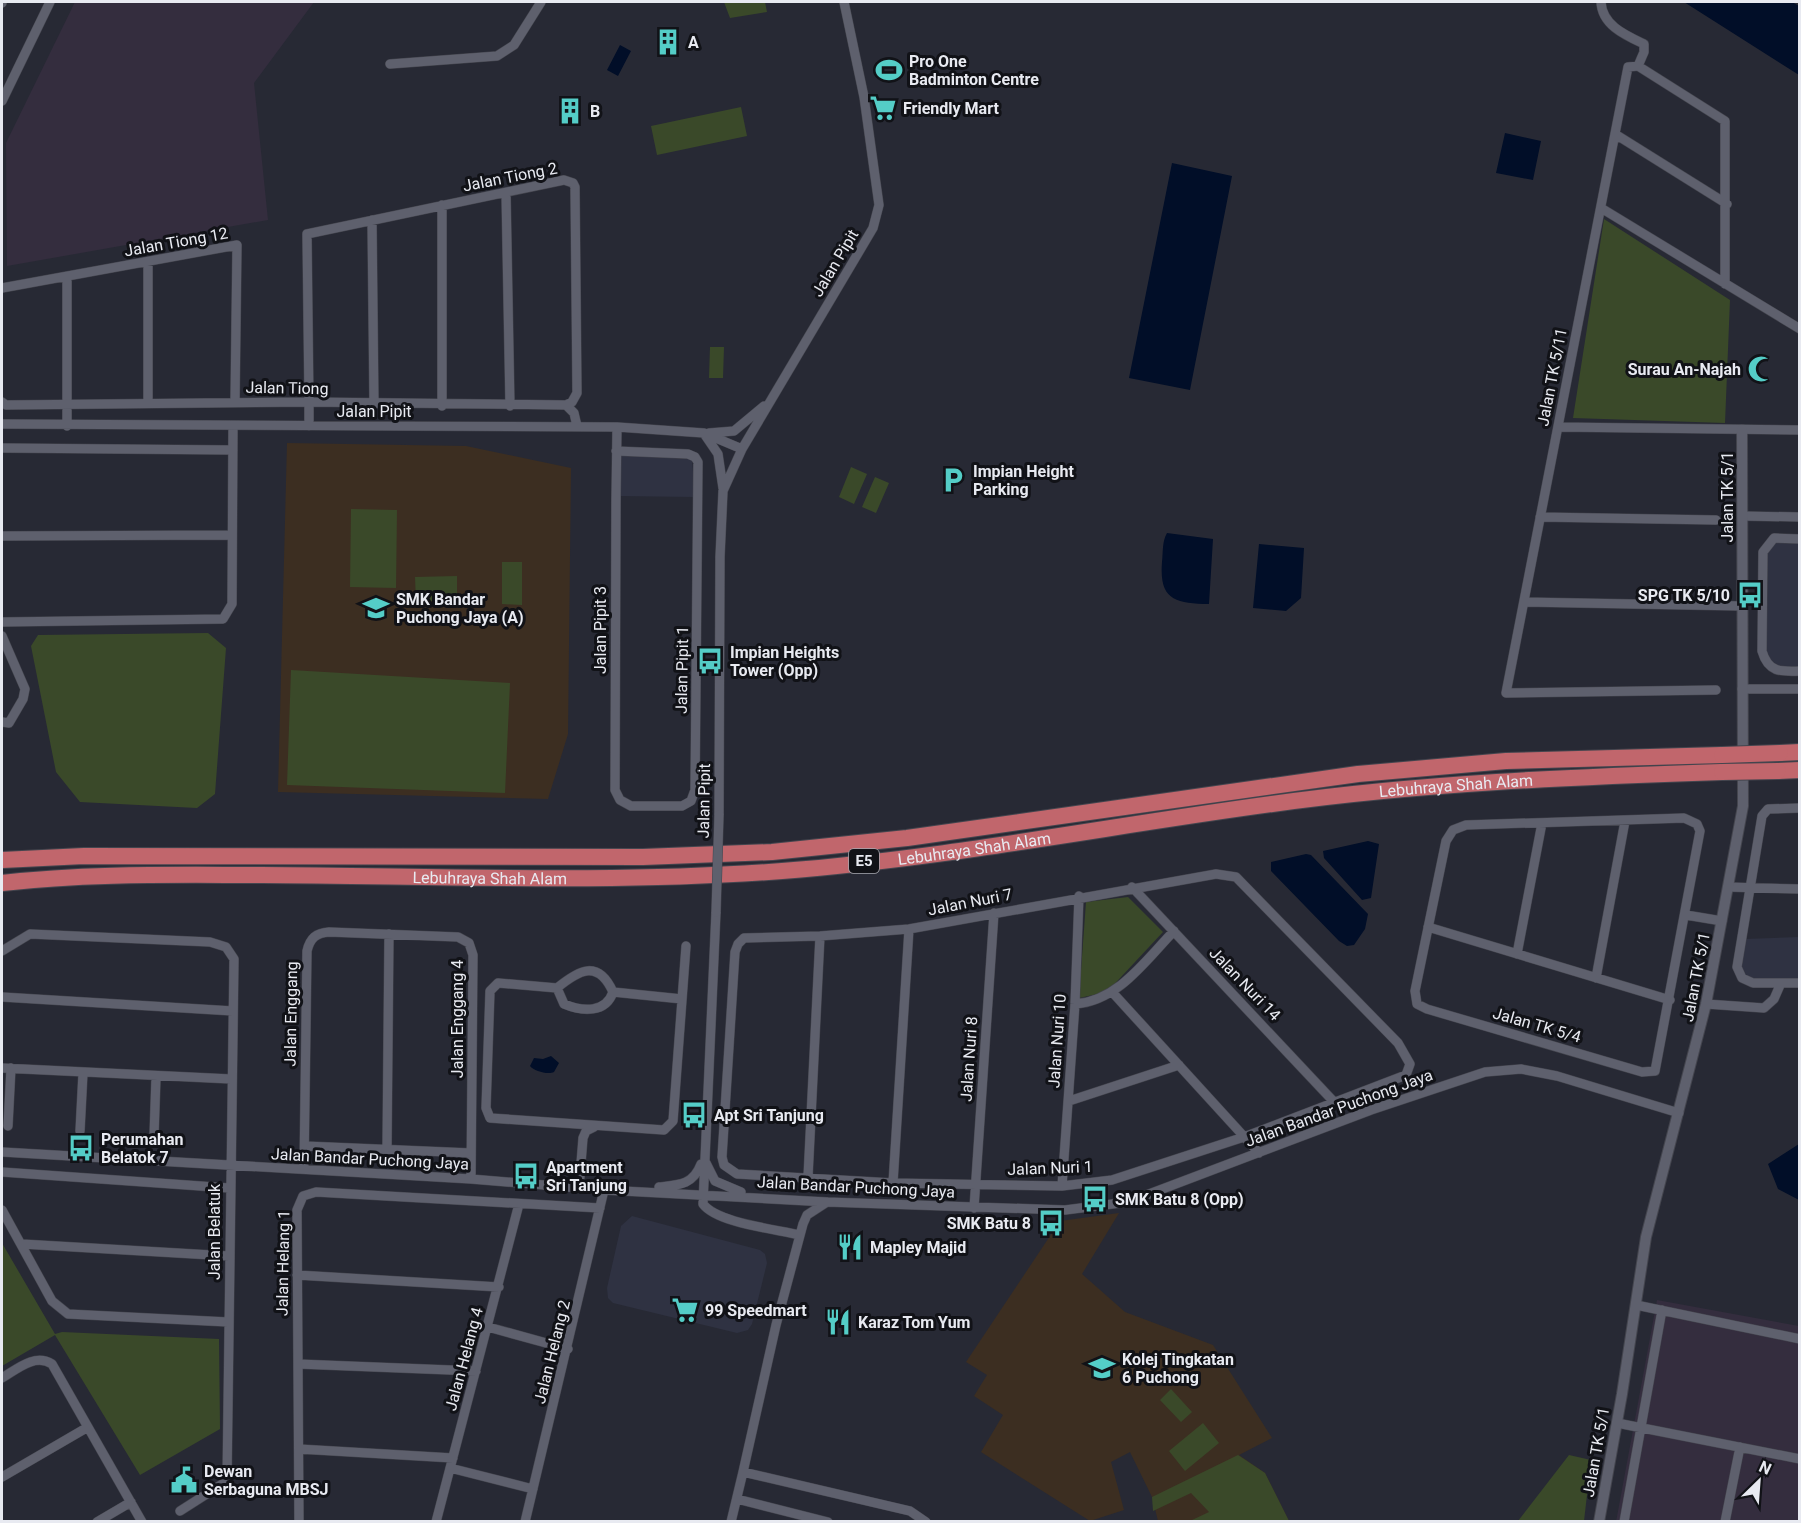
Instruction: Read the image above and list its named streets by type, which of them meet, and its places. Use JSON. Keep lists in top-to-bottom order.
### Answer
{
  "streets": {
    "highway": ["Lebuhraya Shah Alam", "E5"],
    "street": [
      "Jalan Tiong 2",
      "Jalan Tiong 12",
      "Jalan Pipit",
      "Jalan TK 5/11",
      "Jalan Tiong",
      "Jalan TK 5/1",
      "Jalan Pipit 3",
      "Jalan Pipit 1",
      "Jalan Nuri 7",
      "Jalan Nuri 14",
      "Jalan Enggang",
      "Jalan Enggang 4",
      "Jalan TK 5/4",
      "Jalan Nuri 10",
      "Jalan Nuri 8",
      "Jalan Bandar Puchong Jaya",
      "Jalan Nuri 1",
      "Jalan Belatuk",
      "Jalan Helang 1",
      "Jalan Helang 2",
      "Jalan Helang 4"
    ]
  },
  "crossings": [
    ["Jalan Tiong 2", "Jalan Tiong"],
    ["Jalan Tiong 12", "Jalan Tiong"],
    ["Jalan Pipit", "Jalan Pipit 3"],
    ["Jalan Pipit", "Jalan Bandar Puchong Jaya"],
    ["Jalan TK 5/1", "Jalan Bandar Puchong Jaya"],
    ["Jalan Pipit 3", "Jalan Pipit 1"],
    ["Jalan Nuri 7", "Jalan Nuri 14"],
    ["Jalan Nuri 7", "Jalan Nuri 10"],
    ["Jalan Nuri 7", "Jalan Nuri 8"],
    ["Jalan Nuri 7", "Jalan Nuri 1"],
    ["Jalan Nuri 14", "Jalan Nuri 1"],
    ["Jalan Enggang", "Jalan Enggang 4"],
    ["Jalan Enggang", "Jalan Bandar Puchong Jaya"],
    ["Jalan Enggang 4", "Jalan Bandar Puchong Jaya"],
    ["Jalan Nuri 10", "Jalan Nuri 1"],
    ["Jalan Nuri 8", "Jalan Bandar Puchong Jaya"],
    ["Jalan Nuri 8", "Jalan Nuri 1"],
    ["Jalan Bandar Puchong Jaya", "Jalan Belatuk"],
    ["Jalan Bandar Puchong Jaya", "Jalan Helang 2"],
    ["Jalan Helang 1", "Jalan Helang 2"],
    ["Jalan Helang 1", "Jalan Helang 4"]
  ],
  "places": {
    "building": ["A", "B"],
    "sports": ["Pro One Badminton Centre"],
    "supermarket": ["Friendly Mart", "99 Speedmart"],
    "mosque": ["Surau An-Najah"],
    "parking": ["Impian Height Parking"],
    "bus stop": [
      "SPG TK 5/10",
      "Impian Heights Tower (Opp)",
      "Apt Sri Tanjung",
      "Perumahan Belatok 7",
      "Apartment Sri Tanjung",
      "SMK Batu 8 (Opp)",
      "SMK Batu 8"
    ],
    "school or university": ["SMK Bandar Puchong Jaya (A)", "Kolej Tingkatan 6 Puchong"],
    "restaurant": ["Mapley Majid", "Karaz Tom Yum"],
    "public building": ["Dewan Serbaguna MBSJ"]
  },
  "north": "top right"
}
